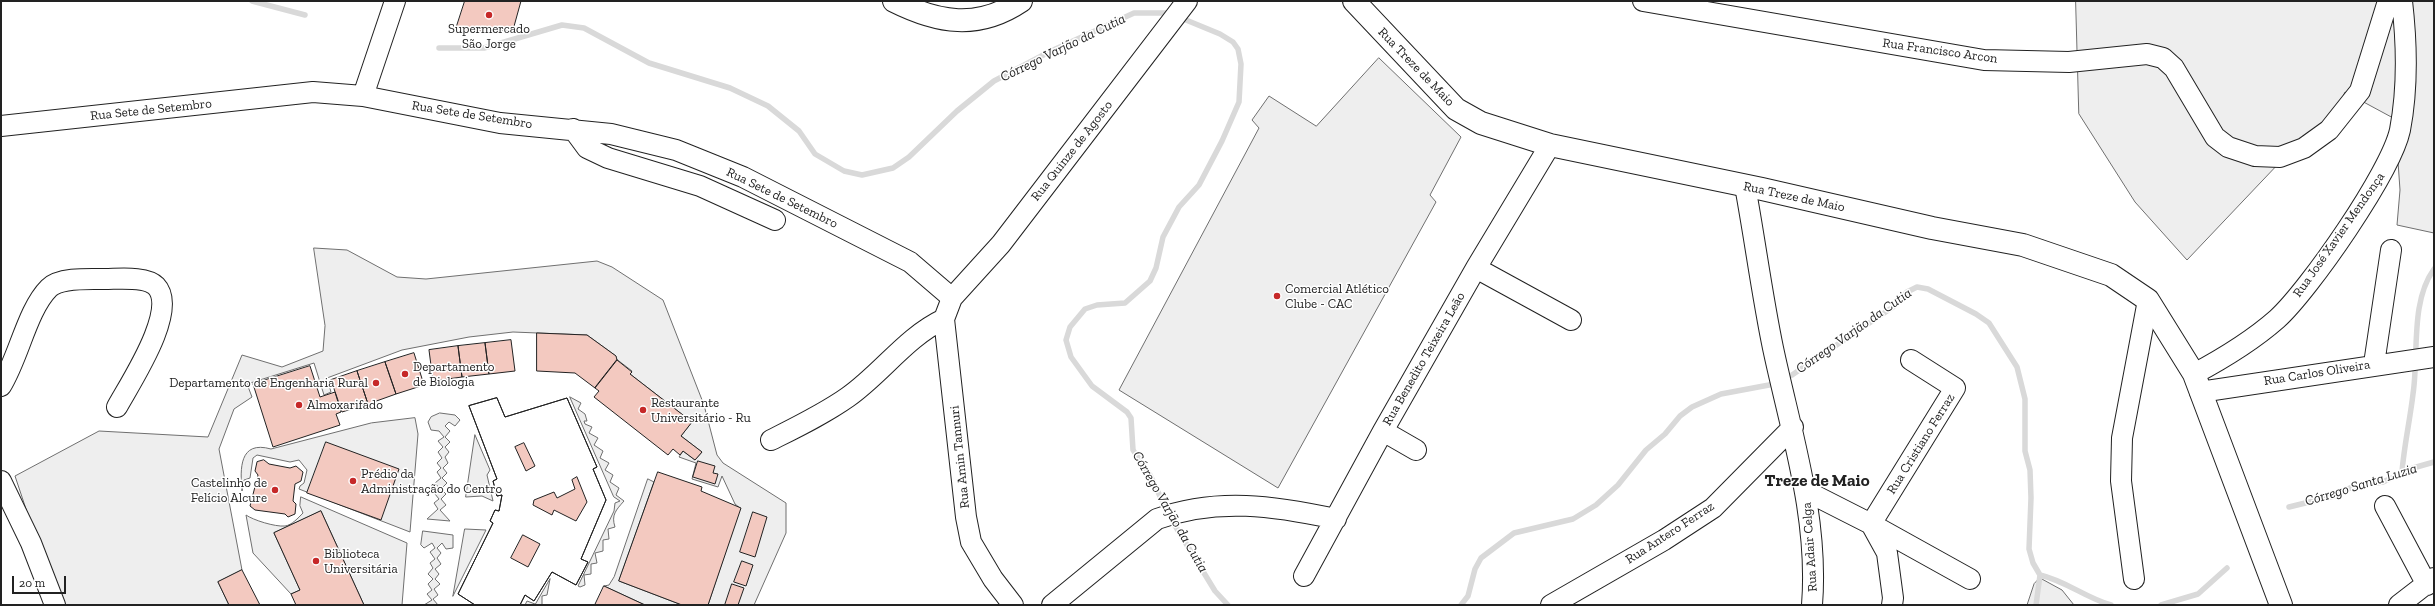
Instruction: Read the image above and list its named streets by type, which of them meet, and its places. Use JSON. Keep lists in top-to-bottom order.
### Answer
{
  "streets": {
    "highway": ["Rua Treze de Maio"],
    "street": [
      "Rua Francisco Arcon",
      "Rua Sete de Setembro",
      "Rua Quinze de Agosto",
      "Rua José Xavier Mendonça",
      "Rua Benedito Teixeira Leão",
      "Rua Carlos Oliveira",
      "Rua Cristiano Ferraz",
      "Rua Amin Tannuri",
      "Rua Antero Ferraz",
      "Rua Adair Celga"
    ]
  },
  "crossings": [
    ["Rua Treze de Maio", "Rua José Xavier Mendonça"],
    ["Rua Treze de Maio", "Rua Benedito Teixeira Leão"],
    ["Rua Treze de Maio", "Rua Carlos Oliveira"],
    ["Rua Treze de Maio", "Rua Adair Celga"],
    ["Rua Sete de Setembro", "Rua Quinze de Agosto"],
    ["Rua Sete de Setembro", "Rua Amin Tannuri"],
    ["Rua Quinze de Agosto", "Rua Amin Tannuri"],
    ["Rua José Xavier Mendonça", "Rua Carlos Oliveira"],
    ["Rua Antero Ferraz", "Rua Adair Celga"]
  ],
  "districts": ["Treze de Maio"],
  "water": ["Córrego Varjão da Cutia", "Córrego Santa Luzia"],
  "places": [
    "Supermercado São Jorge",
    "Comercial Atlético Clube - CAC",
    "Departamento de Biologia",
    "Departamento de Engenharia Rural",
    "Almoxarifado",
    "Restaurante Universitário - Ru",
    "Prédio da Administração do Centro",
    "Castelinho de Felício Alcure",
    "Biblioteca Universitária"
  ],
  "scale_bar": "20 m"
}
